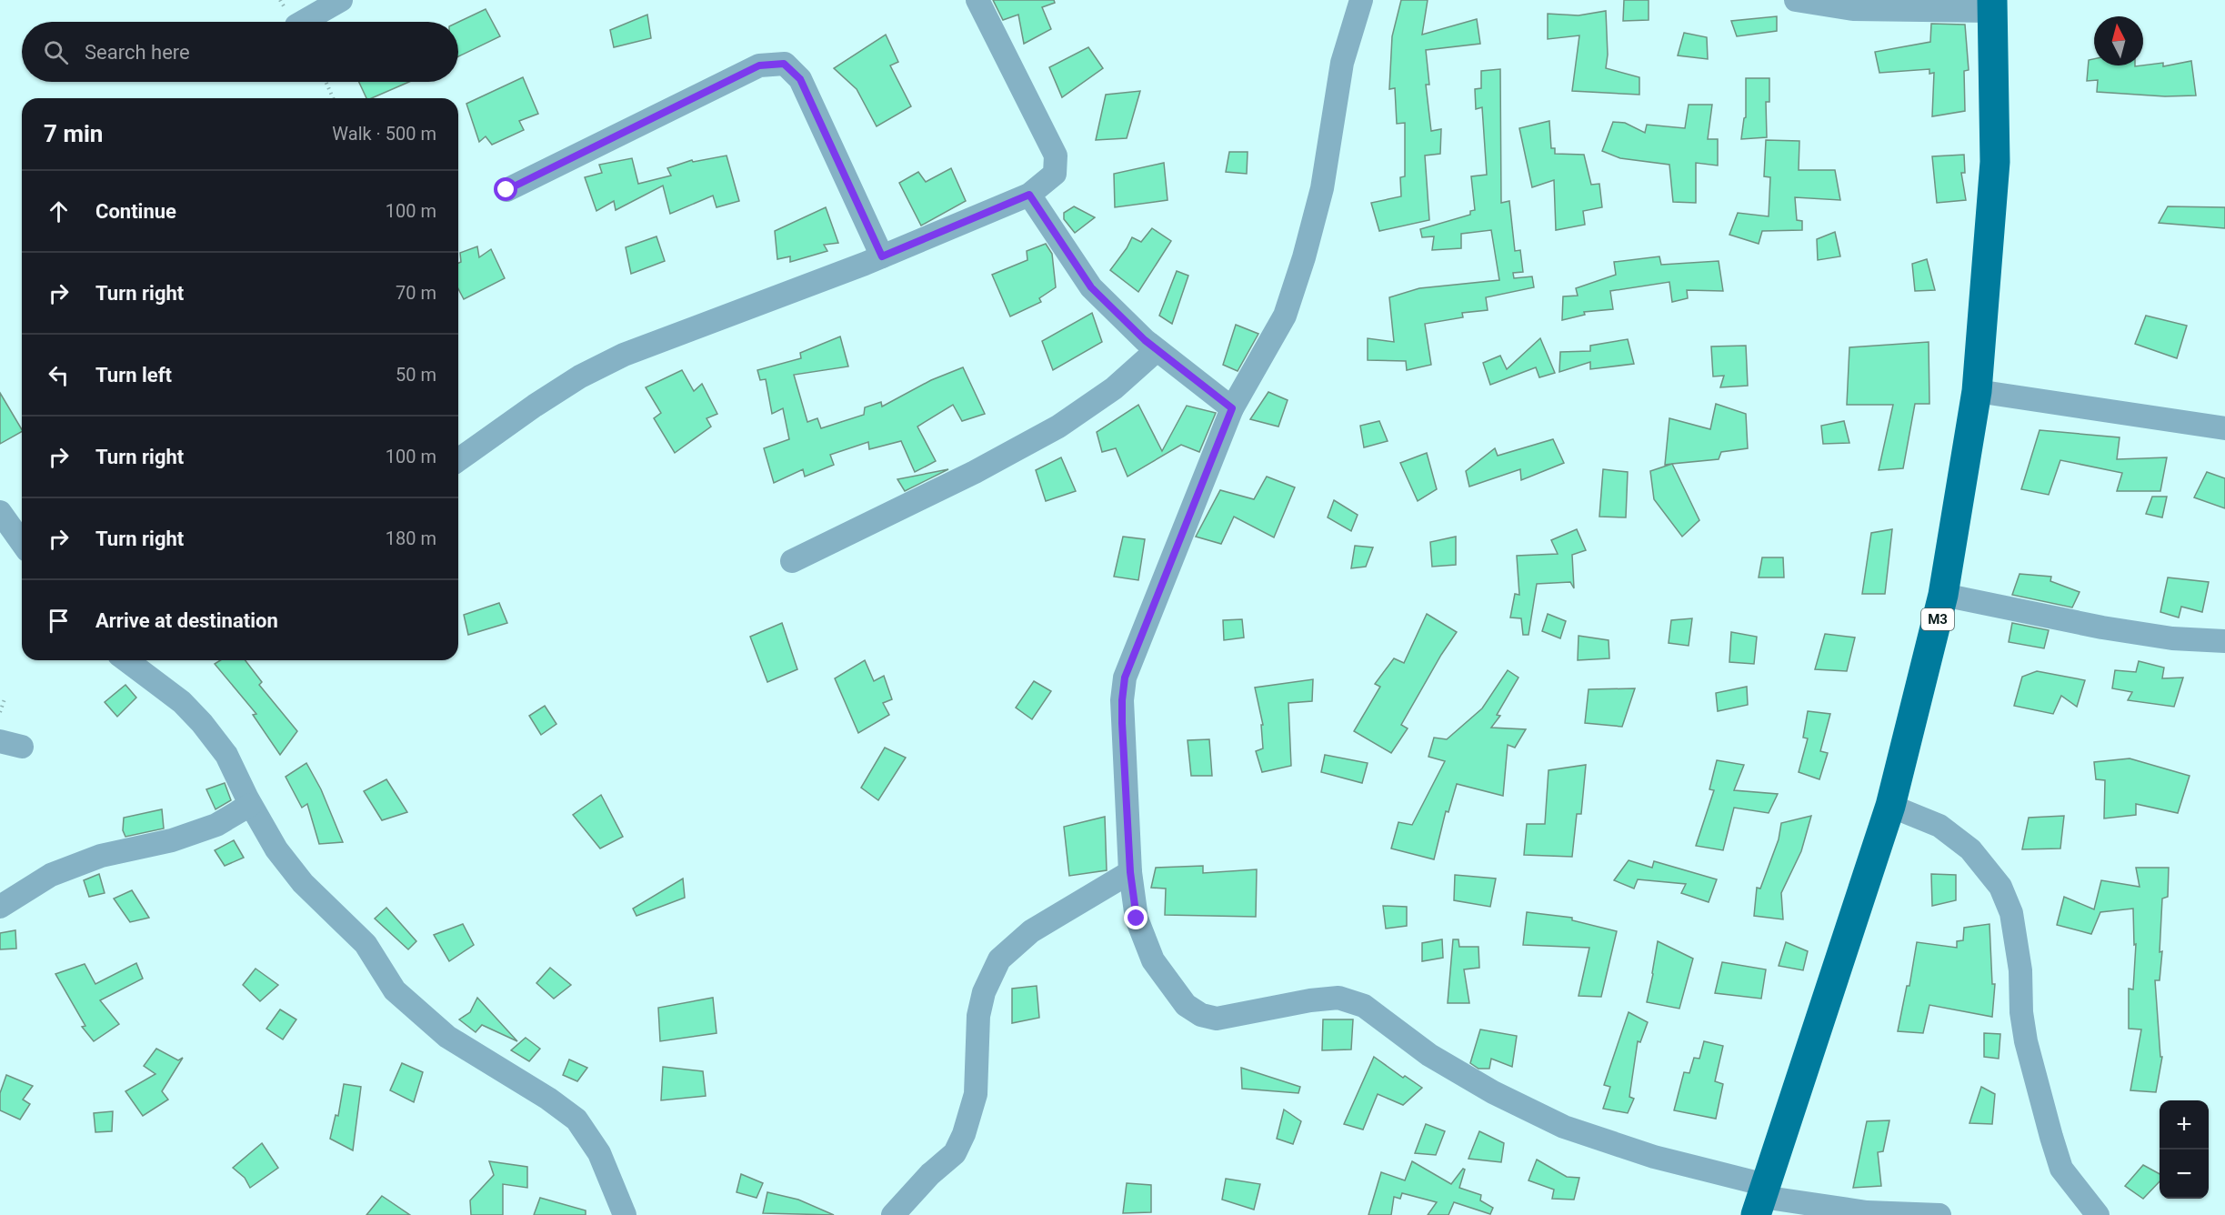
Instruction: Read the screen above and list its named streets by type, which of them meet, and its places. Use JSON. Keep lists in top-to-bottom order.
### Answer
{
  "streets": {
    "main road": ["M3"]
  },
  "north": "top",
  "page": {
    "search": "Search here",
    "heading": ["7 min", "Walk · 500 m"],
    "list": [
      ["Continue", "100 m"],
      ["Turn right", "70 m"],
      ["Turn left", "50 m"],
      ["Turn right", "100 m"],
      ["Turn right", "180 m"],
      "Arrive at destination"
    ],
    "map_buttons": ["+", "−"]
  }
}
